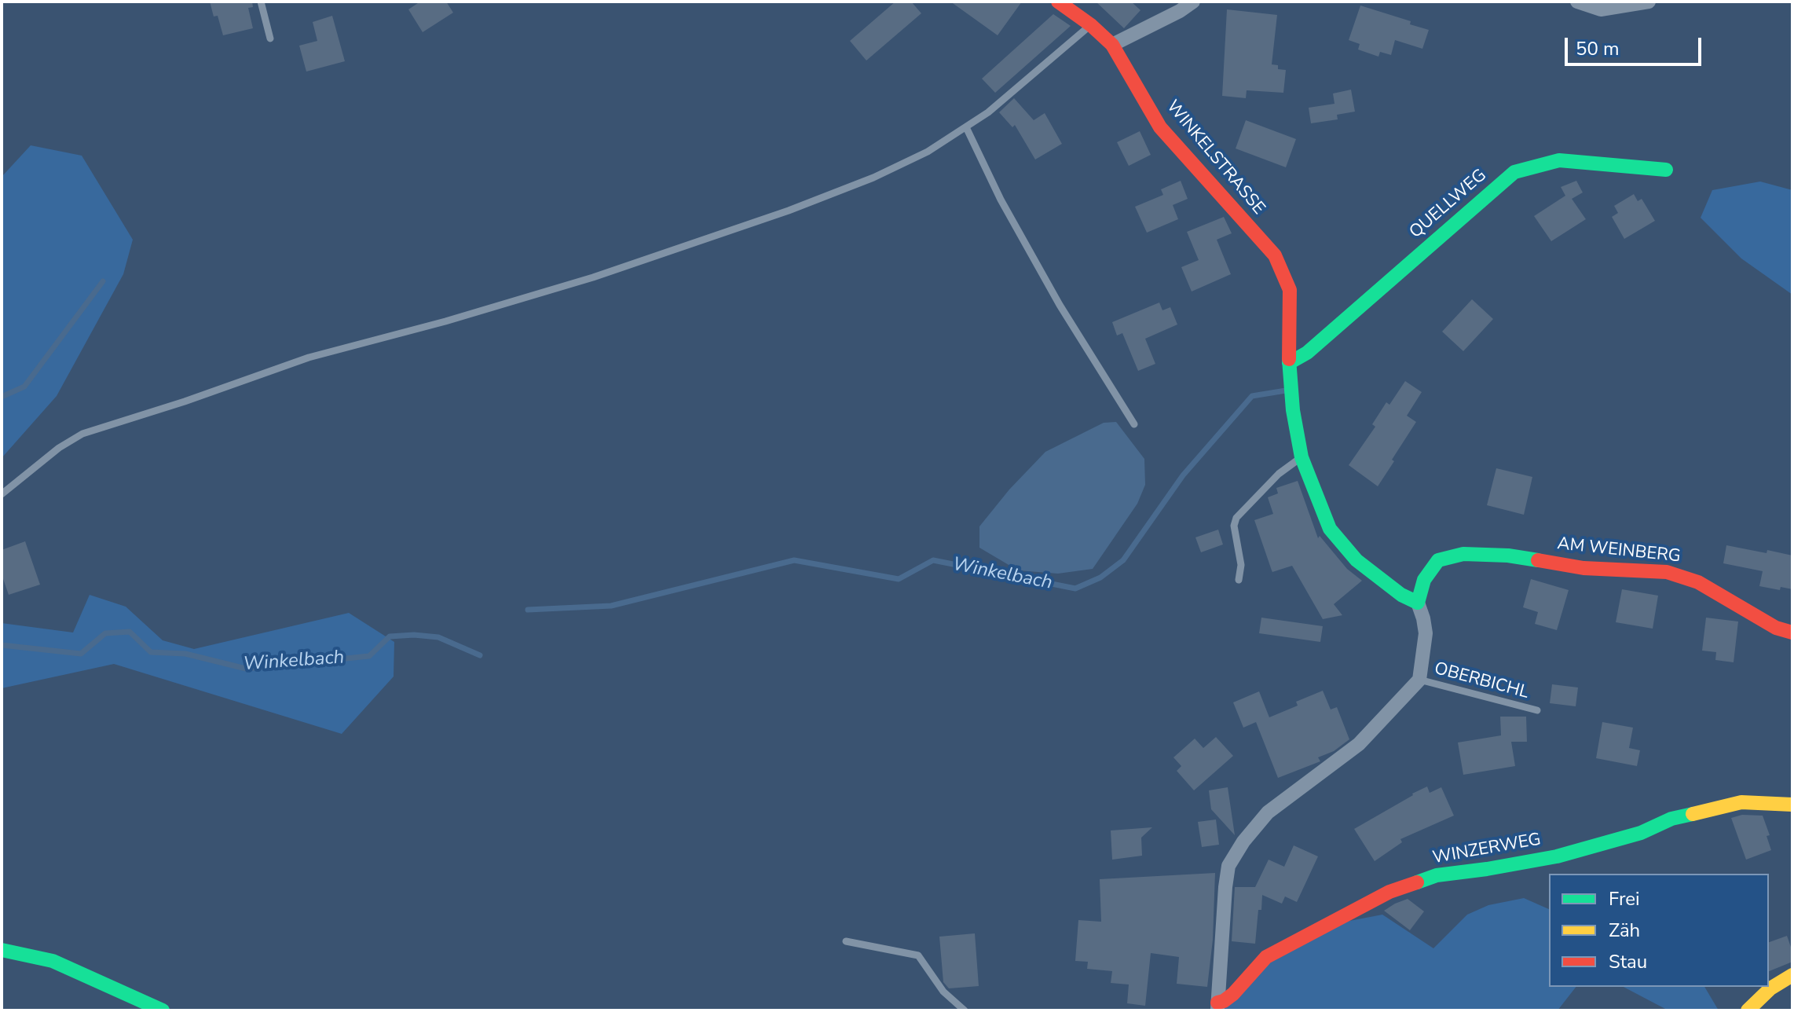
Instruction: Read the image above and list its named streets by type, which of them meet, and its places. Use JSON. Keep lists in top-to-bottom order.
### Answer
{
  "streets": {
    "street": [
      "WINKELSTRASSE",
      "QUELLWEG",
      "AM WEINBERG",
      "WINZERWEG"
    ],
    "lane": ["OBERBICHL"]
  },
  "crossings": [
    ["WINKELSTRASSE", "QUELLWEG"],
    ["WINKELSTRASSE", "AM WEINBERG"]
  ],
  "water": ["Winkelbach"],
  "legend": ["Frei", "Zäh", "Stau"],
  "scale_bar": "50 m"
}
